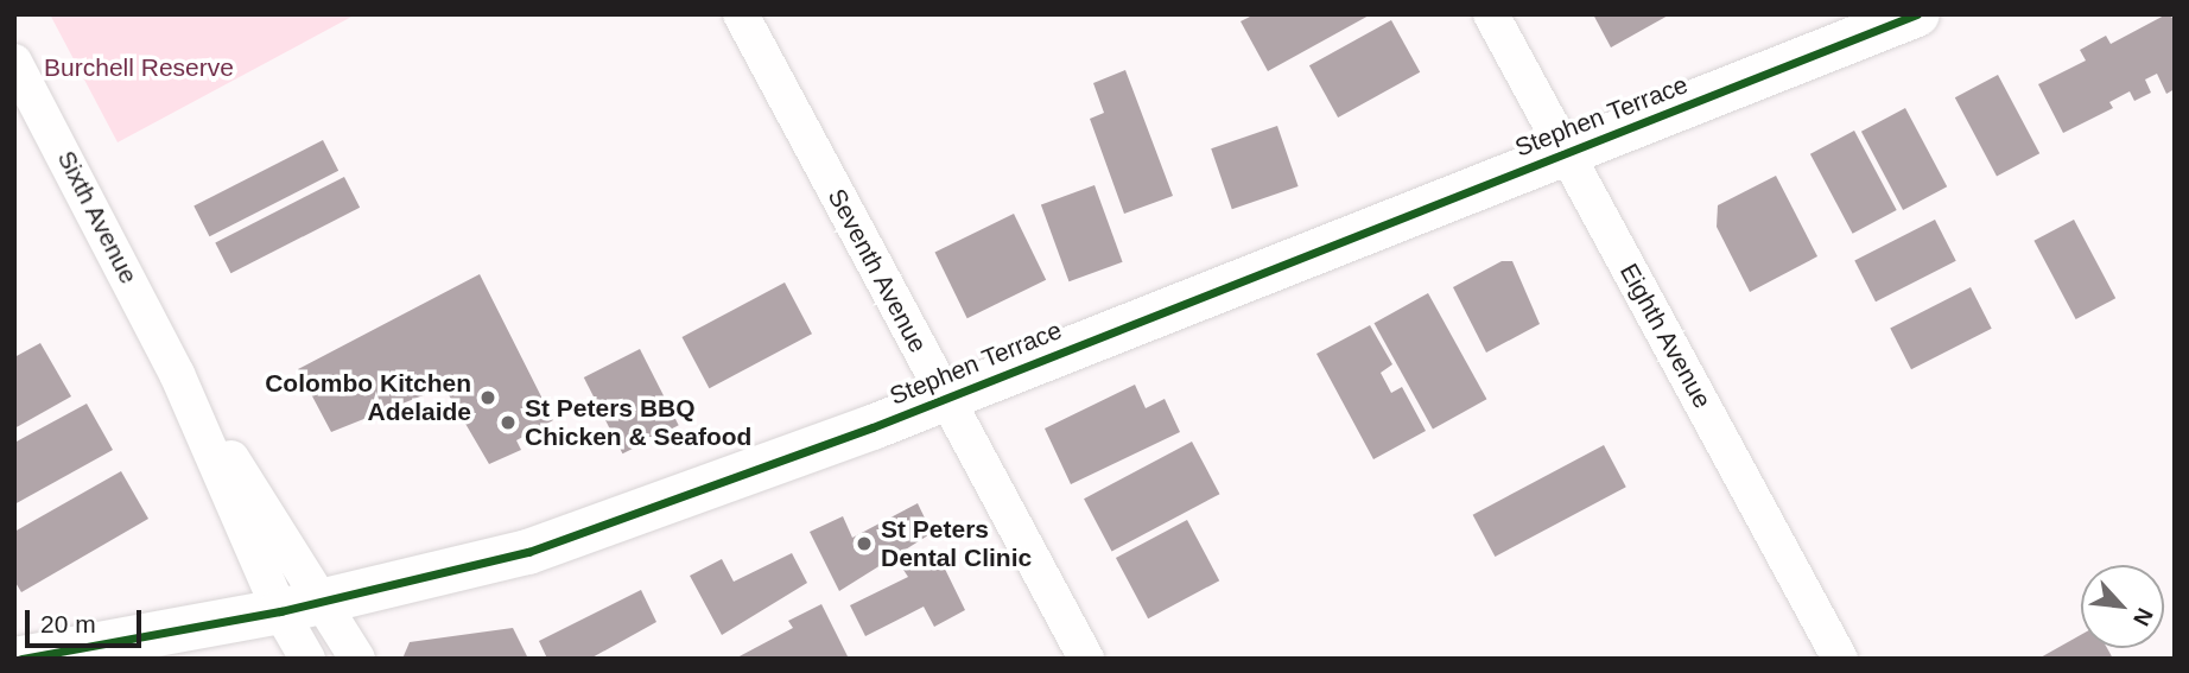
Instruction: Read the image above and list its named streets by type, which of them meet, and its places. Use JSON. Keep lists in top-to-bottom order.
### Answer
{
  "streets": {
    "main road": ["Stephen Terrace"],
    "street": ["Sixth Avenue", "Seventh Avenue", "Eighth Avenue"]
  },
  "crossings": [
    ["Stephen Terrace", "Sixth Avenue"],
    ["Stephen Terrace", "Seventh Avenue"],
    ["Stephen Terrace", "Eighth Avenue"]
  ],
  "parks": ["Burchell Reserve"],
  "places": ["Colombo Kitchen Adelaide", "St Peters BBQ Chicken & Seafood", "St Peters Dental Clinic"],
  "scale_bar": "20 m",
  "north": "bottom right"
}
